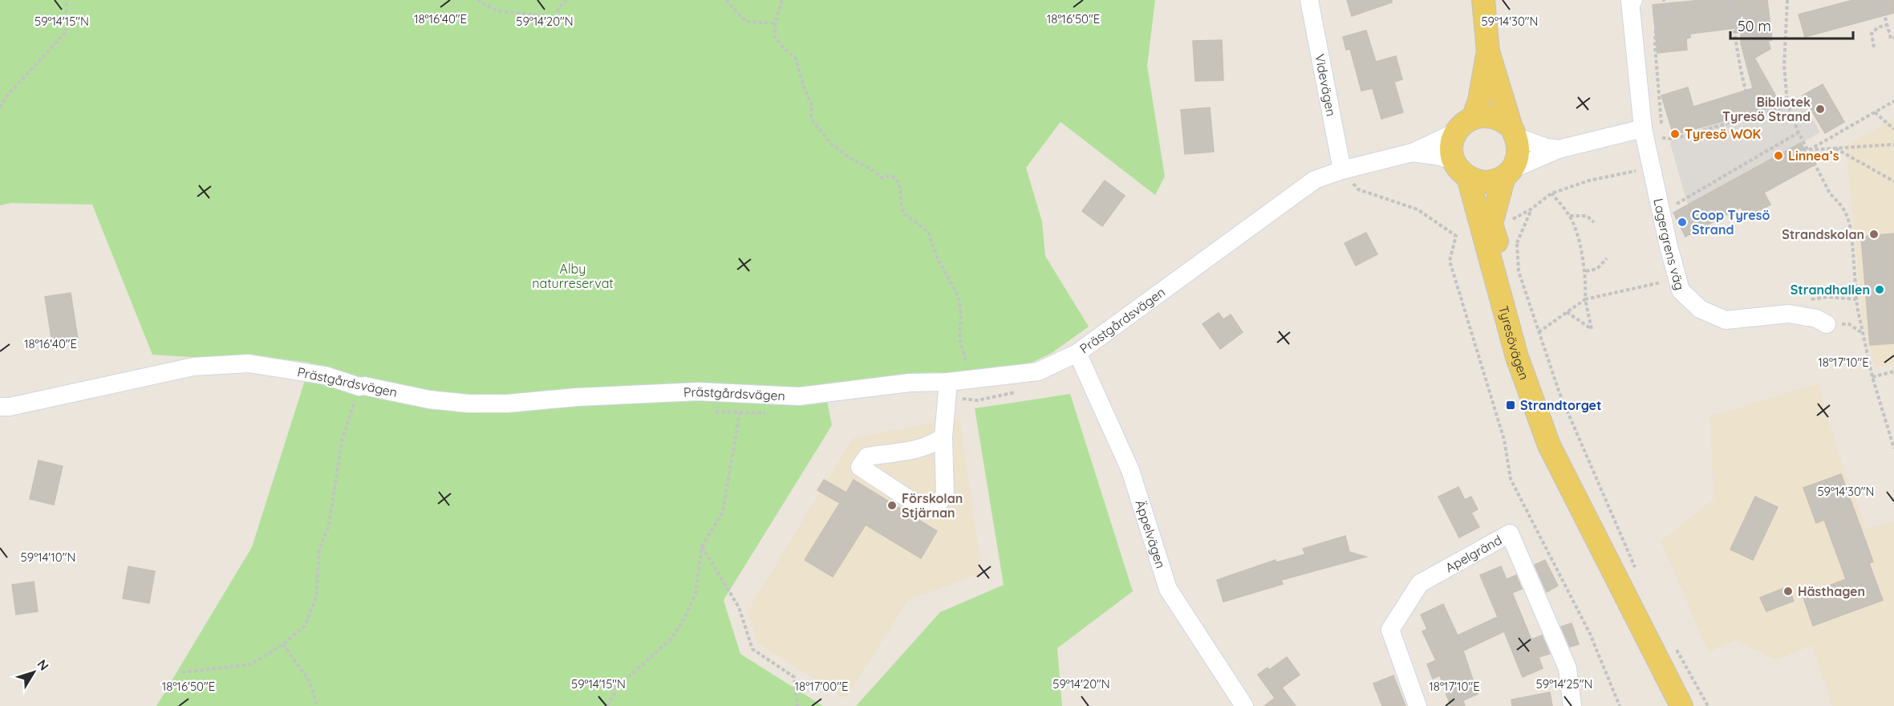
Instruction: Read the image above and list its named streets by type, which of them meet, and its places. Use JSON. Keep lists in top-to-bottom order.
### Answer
{
  "streets": {
    "main road": ["Tyresövägen"],
    "street": [
      "Videvägen",
      "Lagergrens väg",
      "Prästgårdsvägen",
      "Äppelvägen",
      "Apelgränd"
    ]
  },
  "crossings": [
    ["Videvägen", "Prästgårdsvägen"],
    ["Prästgårdsvägen", "Tyresövägen"],
    ["Prästgårdsvägen", "Äppelvägen"]
  ],
  "parks": ["Alby naturreservat"],
  "places": {
    "other": [
      "Bibliotek Tyresö Strand",
      "Tyresö WOK",
      "Linnea’s",
      "Coop Tyresö Strand",
      "Strandskolan",
      "Strandhallen",
      "Förskolan Stjärnan",
      "Hästhagen"
    ],
    "transit": ["Strandtorget"]
  },
  "scale_bar": "50 m",
  "north": "top right",
  "coordinates": [
    "18°16'40\"E",
    "18°16'50\"E",
    "59°14'30\"N",
    "59°14'15\"N",
    "59°14'20\"N",
    "18°17'10\"E",
    "59°14'10\"N",
    "59°14'25\"N",
    "18°17'00\"E"
  ]
}
